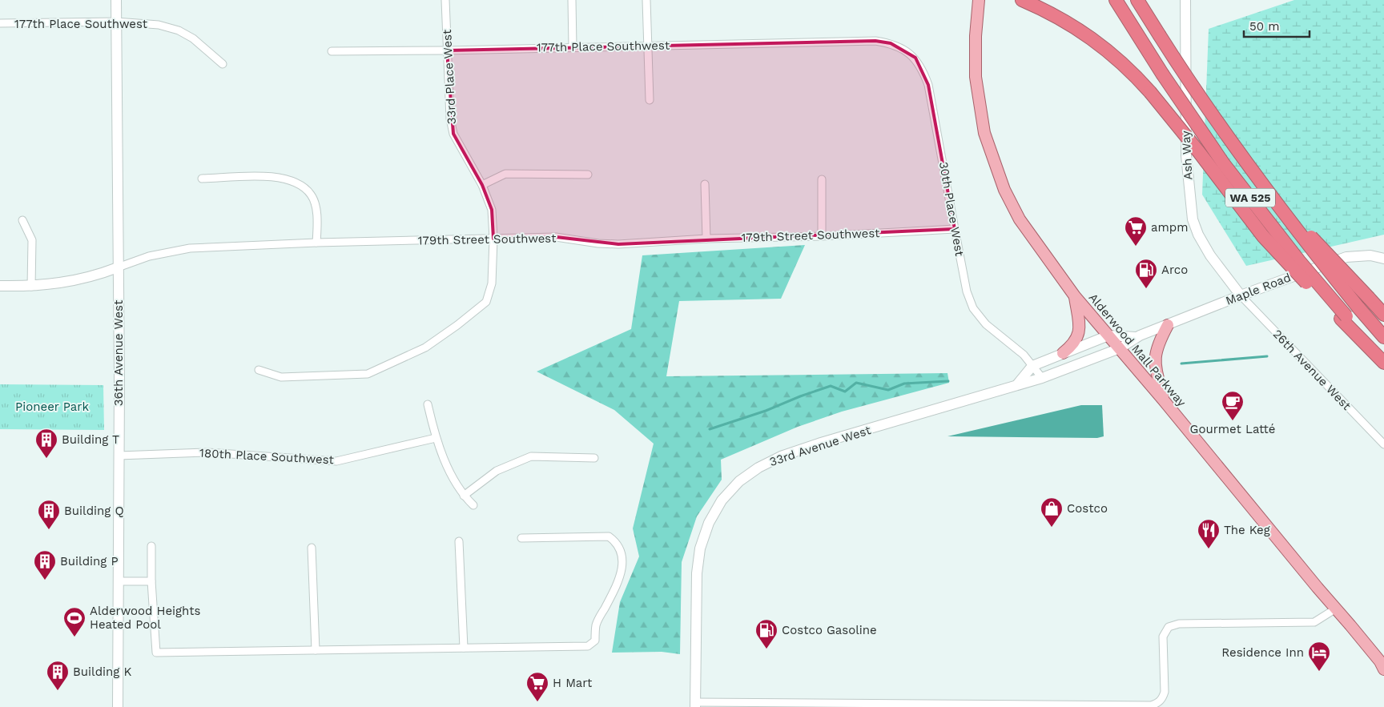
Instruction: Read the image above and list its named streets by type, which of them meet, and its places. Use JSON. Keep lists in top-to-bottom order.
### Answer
{
  "streets": {
    "highway": ["WA 525"],
    "main road": ["Alderwood Mall Parkway"],
    "street": [
      "177th Place Southwest",
      "33rd Place West",
      "Ash Way",
      "30th Place West",
      "179th Street Southwest",
      "Maple Road",
      "36th Avenue West",
      "26th Avenue West",
      "33rd Avenue West",
      "180th Place Southwest"
    ]
  },
  "crossings": [
    ["177th Place Southwest", "33rd Place West"],
    ["177th Place Southwest", "30th Place West"],
    ["177th Place Southwest", "36th Avenue West"],
    ["33rd Place West", "179th Street Southwest"],
    ["Ash Way", "Maple Road"],
    ["Ash Way", "26th Avenue West"],
    ["30th Place West", "179th Street Southwest"],
    ["30th Place West", "33rd Avenue West"],
    ["179th Street Southwest", "36th Avenue West"],
    ["Maple Road", "Alderwood Mall Parkway"],
    ["Maple Road", "26th Avenue West"],
    ["Maple Road", "33rd Avenue West"],
    ["Alderwood Mall Parkway", "33rd Avenue West"],
    ["36th Avenue West", "180th Place Southwest"]
  ],
  "parks": ["Pioneer Park"],
  "places": {
    "supermarket": ["ampm", "H Mart"],
    "fuel station": ["Arco", "Costco Gasoline"],
    "cafe": ["Gourmet Latté"],
    "building": [
      "Building T",
      "Building Q",
      "Building P",
      "Building K"
    ],
    "shop": ["Costco"],
    "restaurant": ["The Keg"],
    "sports": ["Alderwood Heights Heated Pool"],
    "hotel": ["Residence Inn"]
  },
  "scale_bar": "50 m"
}
